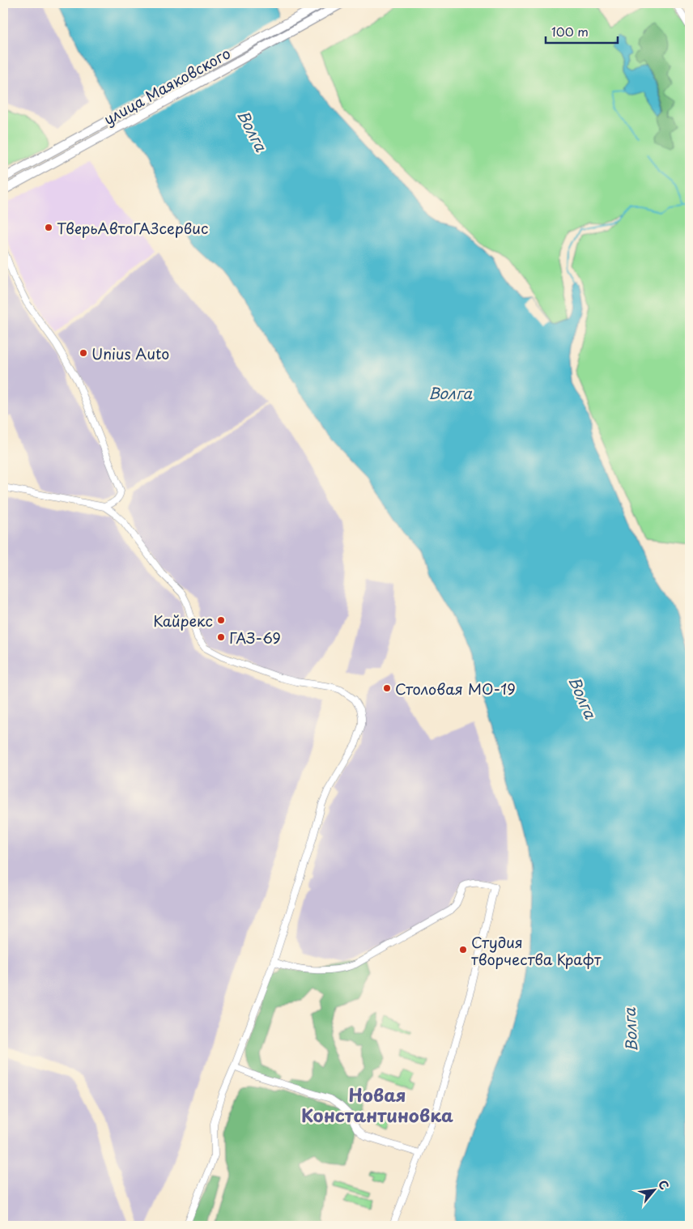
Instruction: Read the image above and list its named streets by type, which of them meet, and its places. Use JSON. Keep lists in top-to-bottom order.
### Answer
{
  "streets": {
    "main road": ["улица Маяковского"]
  },
  "districts": ["Новая Константиновка"],
  "water": ["Волга"],
  "places": [
    "ТверьАвтоГАЗсервис",
    "Unius Auto",
    "Кайрекс",
    "ГАЗ-69",
    "Столовая МО-19",
    "Студия творчества Крафт"
  ],
  "scale_bar": "100 m",
  "north": "top right"
}
